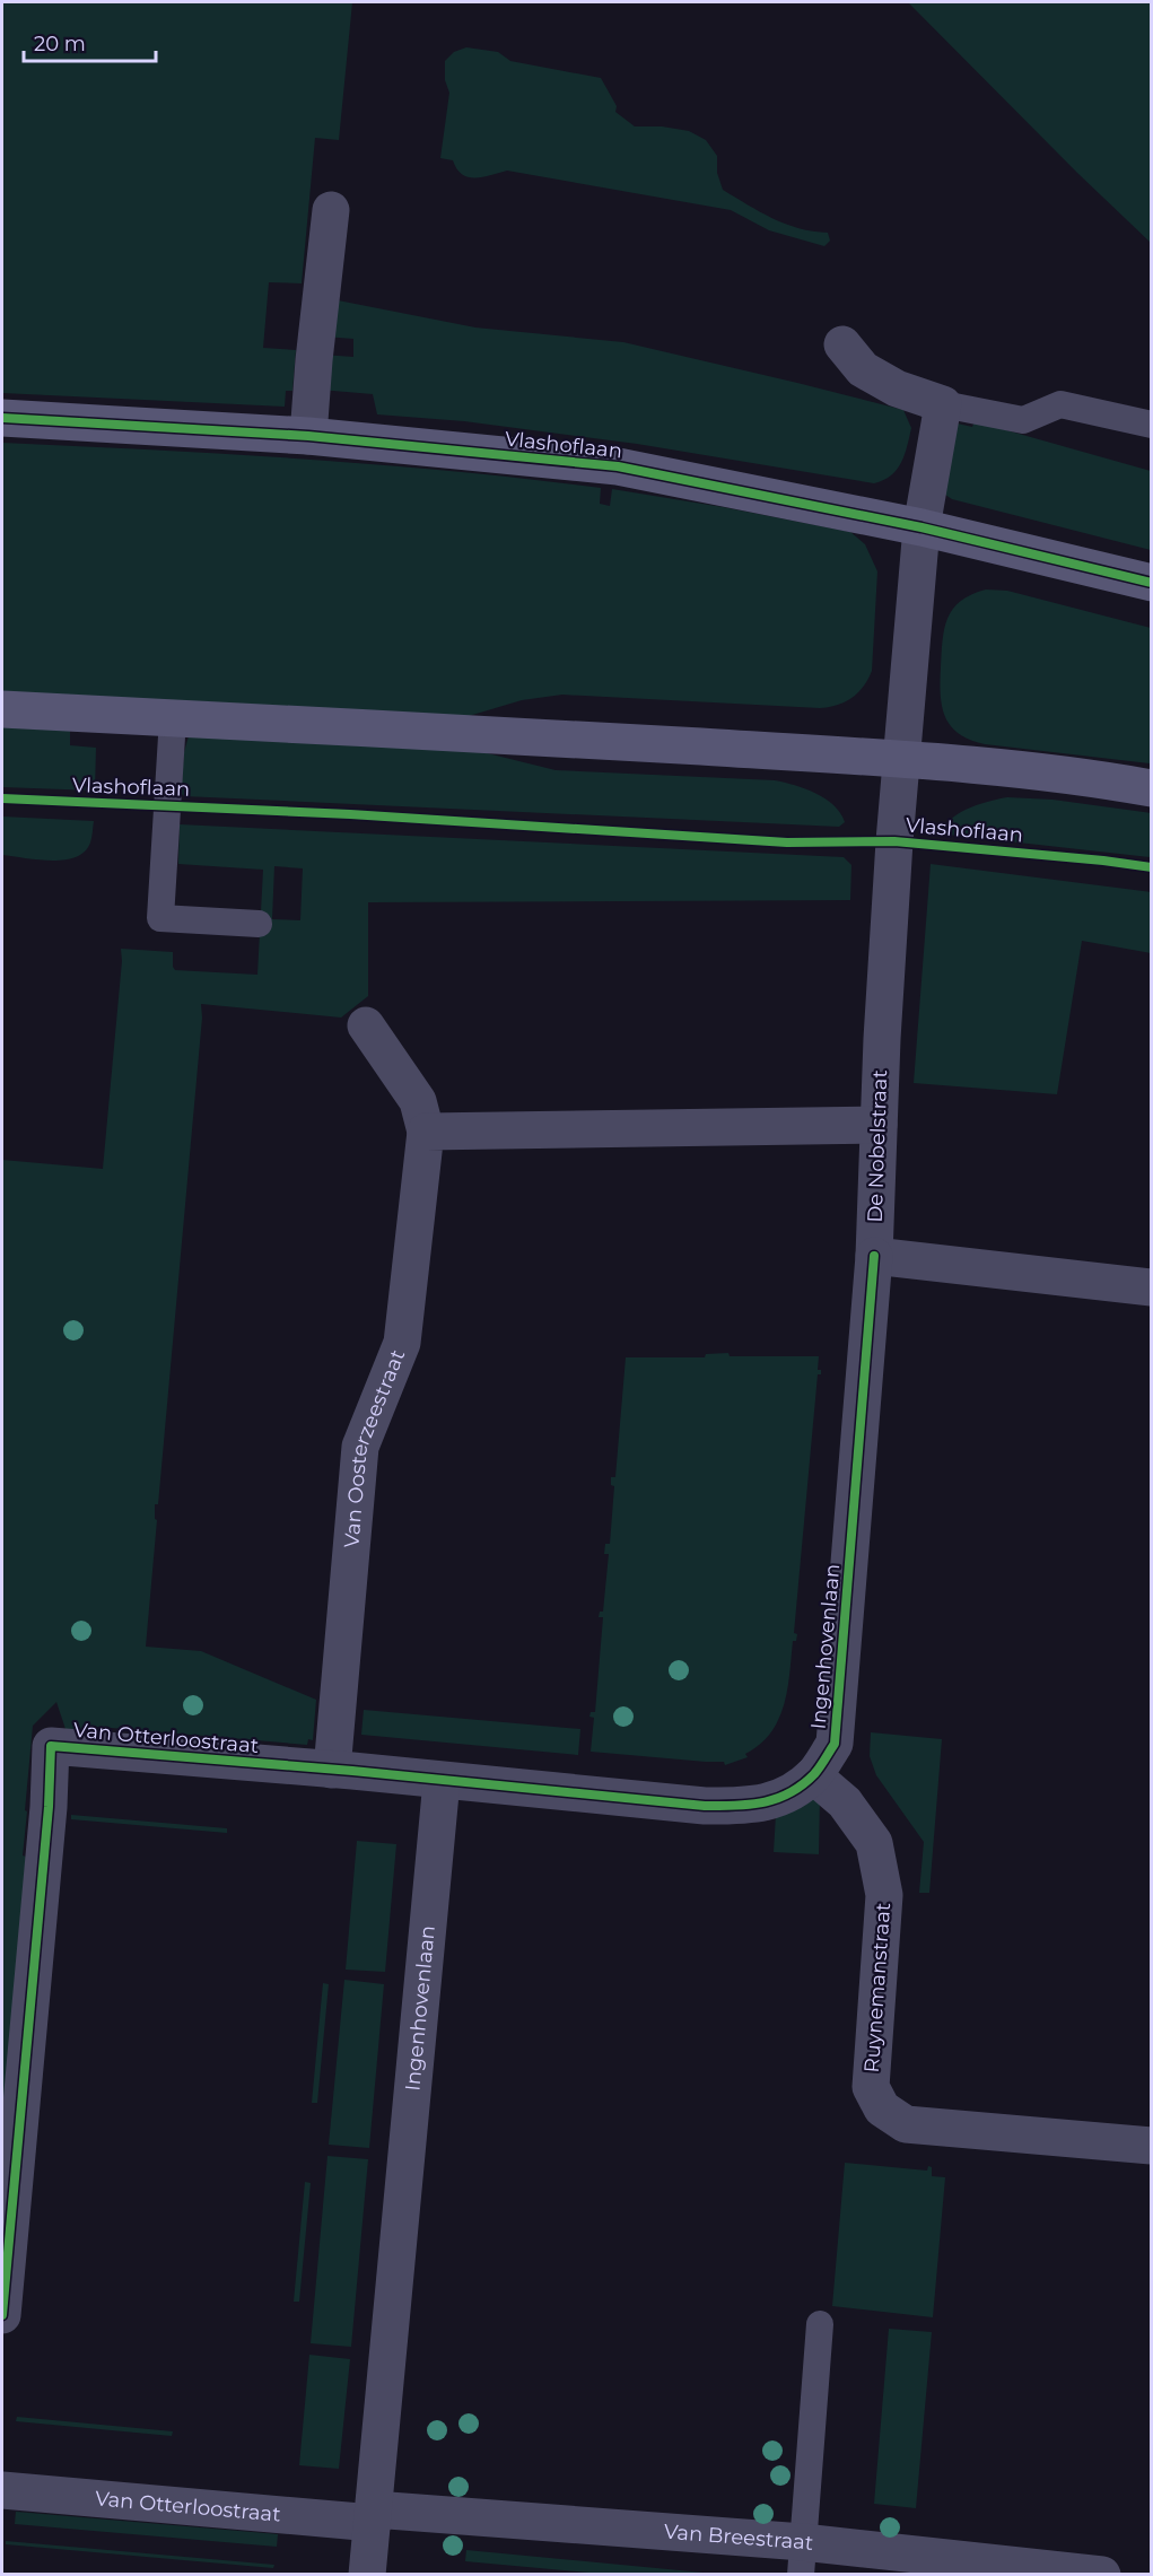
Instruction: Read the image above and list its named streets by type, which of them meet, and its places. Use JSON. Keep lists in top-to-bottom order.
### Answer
{
  "streets": {
    "street": [
      "Vlashoflaan",
      "De Nobelstraat",
      "Van Oosterzeestraat",
      "Ingenhovenlaan",
      "Van Otterloostraat",
      "Ruynemanstraat",
      "Van Breestraat"
    ]
  },
  "crossings": [
    ["Vlashoflaan", "De Nobelstraat"],
    ["De Nobelstraat", "Ingenhovenlaan"],
    ["Van Oosterzeestraat", "Van Otterloostraat"],
    ["Ingenhovenlaan", "Van Otterloostraat"],
    ["Ingenhovenlaan", "Ruynemanstraat"],
    ["Ingenhovenlaan", "Van Breestraat"],
    ["Van Otterloostraat", "Van Breestraat"]
  ],
  "scale_bar": "20 m"
}
